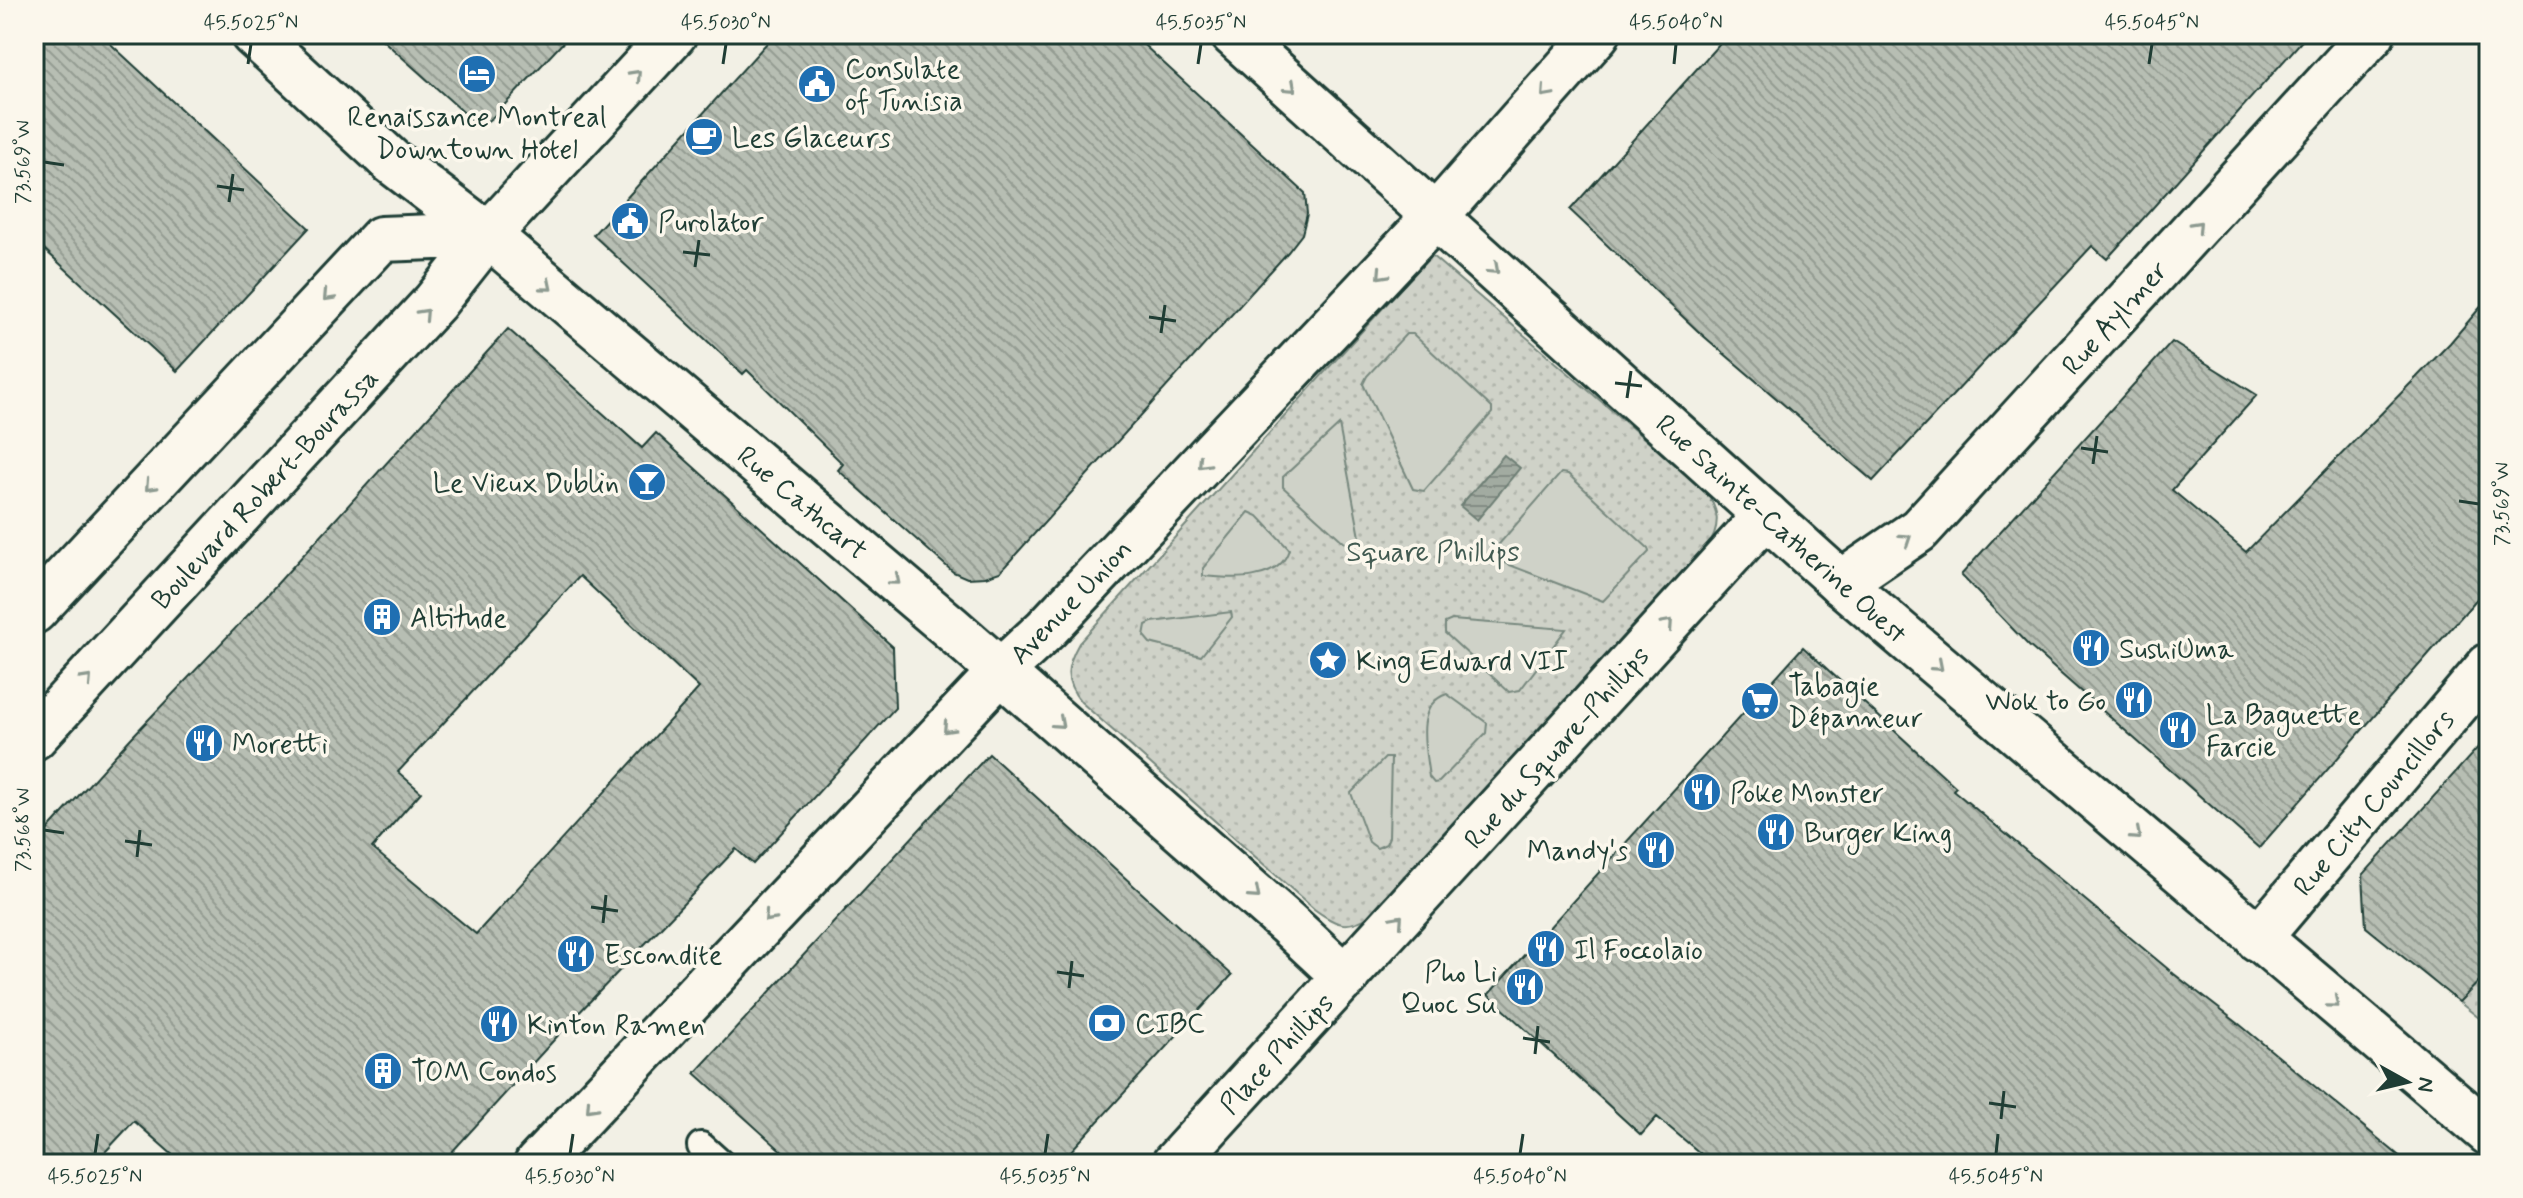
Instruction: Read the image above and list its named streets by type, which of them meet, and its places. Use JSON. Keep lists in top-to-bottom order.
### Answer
{
  "streets": {
    "street": [
      "Rue Aylmer",
      "Boulevard Robert-Bourassa",
      "Rue Cathcart",
      "Rue Sainte-Catherine Ouest",
      "Avenue Union",
      "Rue du Square-Phillips",
      "Rue City Councillors",
      "Place Phillips"
    ]
  },
  "crossings": [
    ["Rue Aylmer", "Rue Sainte-Catherine Ouest"],
    ["Boulevard Robert-Bourassa", "Rue Cathcart"],
    ["Rue Cathcart", "Avenue Union"],
    ["Rue Cathcart", "Rue du Square-Phillips"],
    ["Rue Cathcart", "Place Phillips"],
    ["Rue Sainte-Catherine Ouest", "Avenue Union"],
    ["Rue Sainte-Catherine Ouest", "Rue du Square-Phillips"],
    ["Rue Sainte-Catherine Ouest", "Rue City Councillors"],
    ["Rue du Square-Phillips", "Place Phillips"]
  ],
  "one_way": [
    "Rue Aylmer",
    "Rue Cathcart",
    "Rue Sainte-Catherine Ouest",
    "Avenue Union",
    "Rue du Square-Phillips"
  ],
  "parks": ["Square Phillips"],
  "places": {
    "hotel": ["Renaissance Montreal Downtown Hotel"],
    "public building": ["Consulate of Tunisia", "Purolator"],
    "cafe": ["Les Glaceurs"],
    "bar": ["Le Vieux Dublin"],
    "building": ["Altitude", "TOM Condos"],
    "restaurant": [
      "SushiUma",
      "Wok to Go",
      "La Baguette Farcie",
      "Moretti",
      "Poke Monster",
      "Burger King",
      "Mandy's",
      "Il Foccolaio",
      "Escondite",
      "Pho Li Quoc Su",
      "Kinton Ramen"
    ],
    "place": ["King Edward VII"],
    "supermarket": ["Tabagie Dépanneur"],
    "bank": ["CIBC"]
  },
  "north": "right",
  "coordinates": [
    "45.5025°N",
    "45.5030°N",
    "45.5035°N",
    "45.5040°N",
    "45.5045°N",
    "73.569°W",
    "73.568°W"
  ]
}
